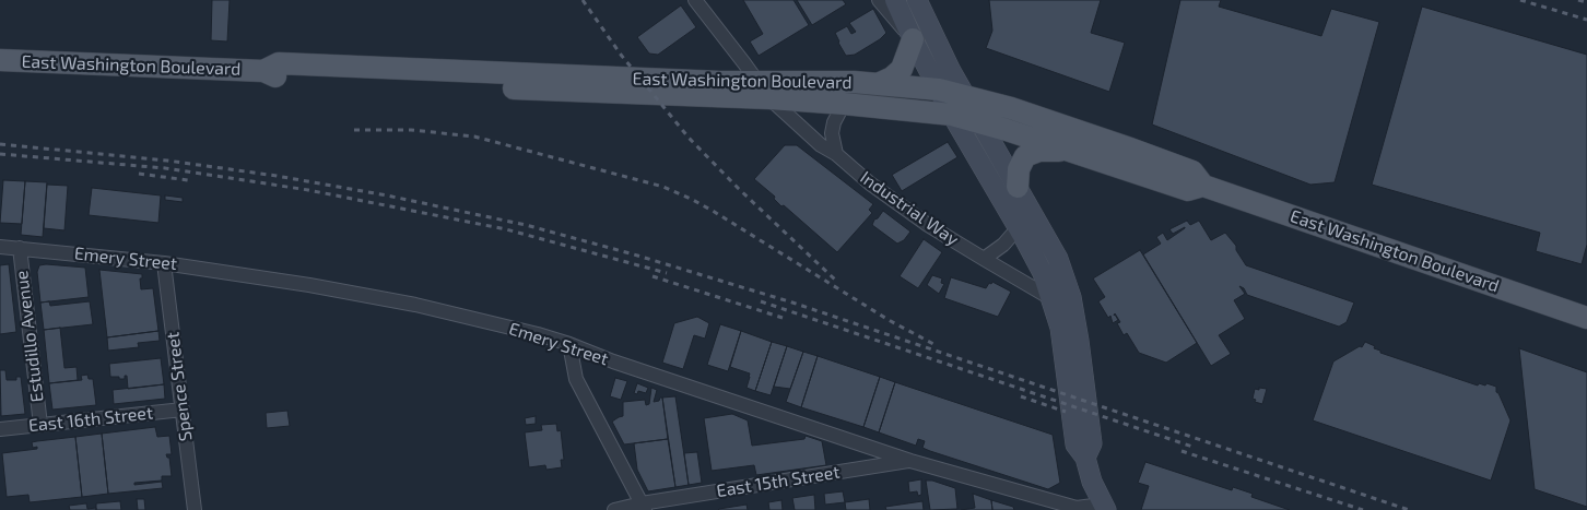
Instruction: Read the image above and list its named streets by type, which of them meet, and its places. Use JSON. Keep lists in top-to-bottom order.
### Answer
{
  "streets": {
    "main road": ["East Washington Boulevard"],
    "street": [
      "Industrial Way",
      "Emery Street",
      "Estudillo Avenue",
      "Spence Street",
      "East 16th Street",
      "East 15th Street"
    ]
  },
  "crossings": [
    ["East Washington Boulevard", "Industrial Way"],
    ["Emery Street", "Estudillo Avenue"],
    ["Emery Street", "Spence Street"],
    ["Emery Street", "East 15th Street"],
    ["Estudillo Avenue", "East 16th Street"],
    ["Spence Street", "East 16th Street"]
  ]
}
